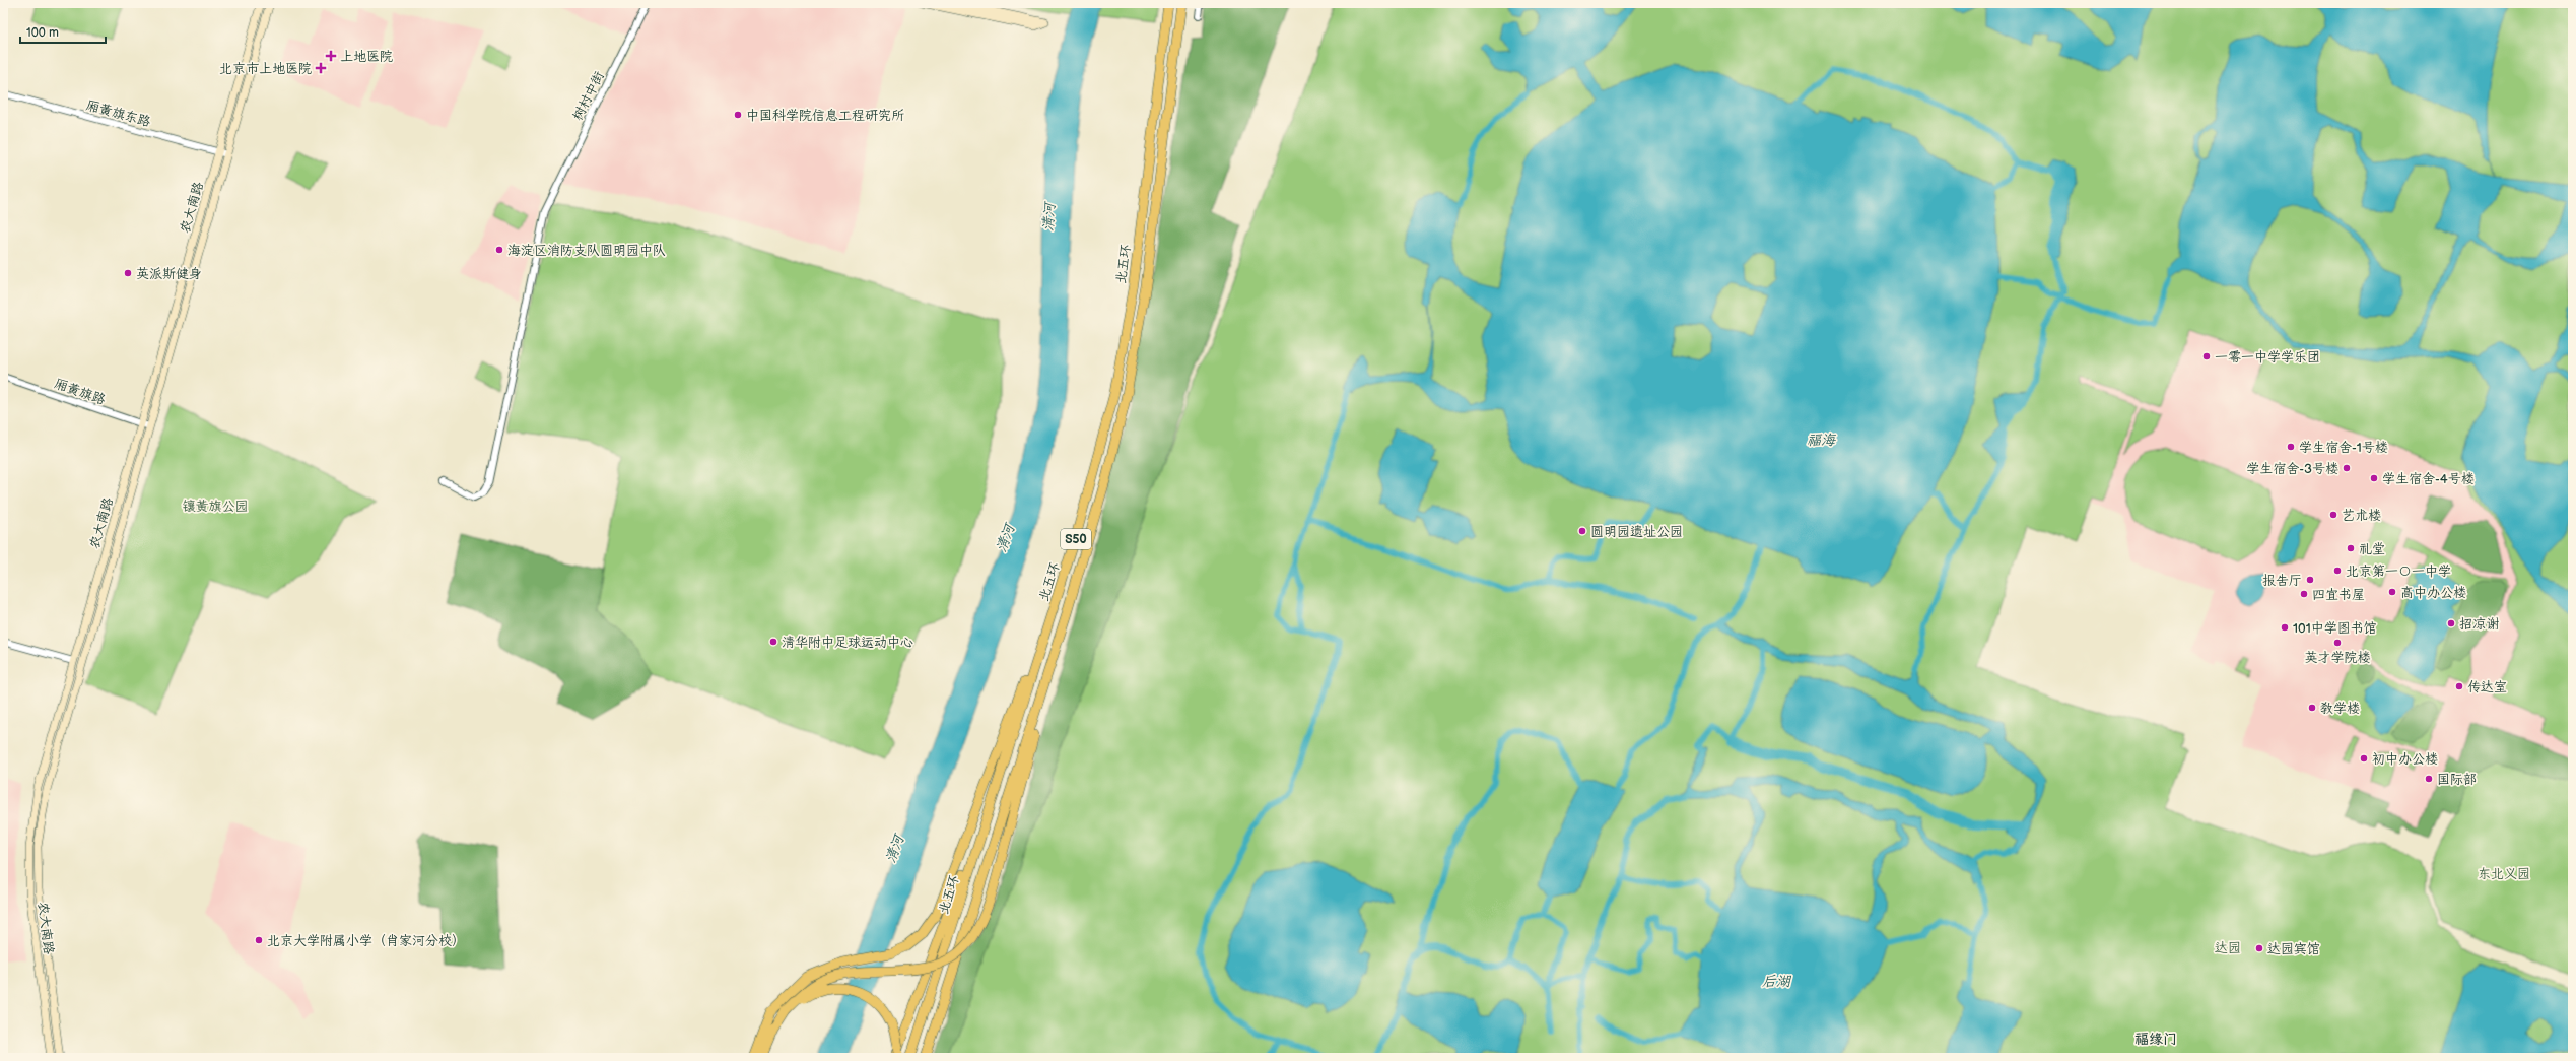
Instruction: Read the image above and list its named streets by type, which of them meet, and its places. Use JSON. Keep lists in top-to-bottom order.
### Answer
{
  "streets": {
    "highway": ["北五环", "S50"],
    "main road": ["农大南路"],
    "street": ["树村中街", "厢黄旗东路", "厢黄旗路"]
  },
  "crossings": [
    ["厢黄旗东路", "农大南路"],
    ["农大南路", "厢黄旗路"]
  ],
  "districts": ["福缘门"],
  "water": ["清河", "福海", "后湖"],
  "parks": ["镶黄旗公园", "东北义园", "达园"],
  "places": {
    "health": ["上地医院", "北京市上地医院"],
    "other": [
      "中国科学院信息工程研究所",
      "海淀区消防支队圆明园中队",
      "英派斯健身",
      "一零一中学学乐团",
      "学生宿舍-1号楼",
      "学生宿舍-3号楼",
      "学生宿舍-4号楼",
      "艺术楼",
      "圆明园遗址公园",
      "礼堂",
      "北京第一〇一中学",
      "报告厅",
      "高中办公楼",
      "四宜书屋",
      "招凉谢",
      "101中学图书馆",
      "清华附中足球运动中心",
      "英才学院楼",
      "传达室",
      "教学楼",
      "初中办公楼",
      "国际部",
      "北京大学附属小学（肖家河分校）",
      "达园宾馆"
    ]
  },
  "scale_bar": "100 m"
}
